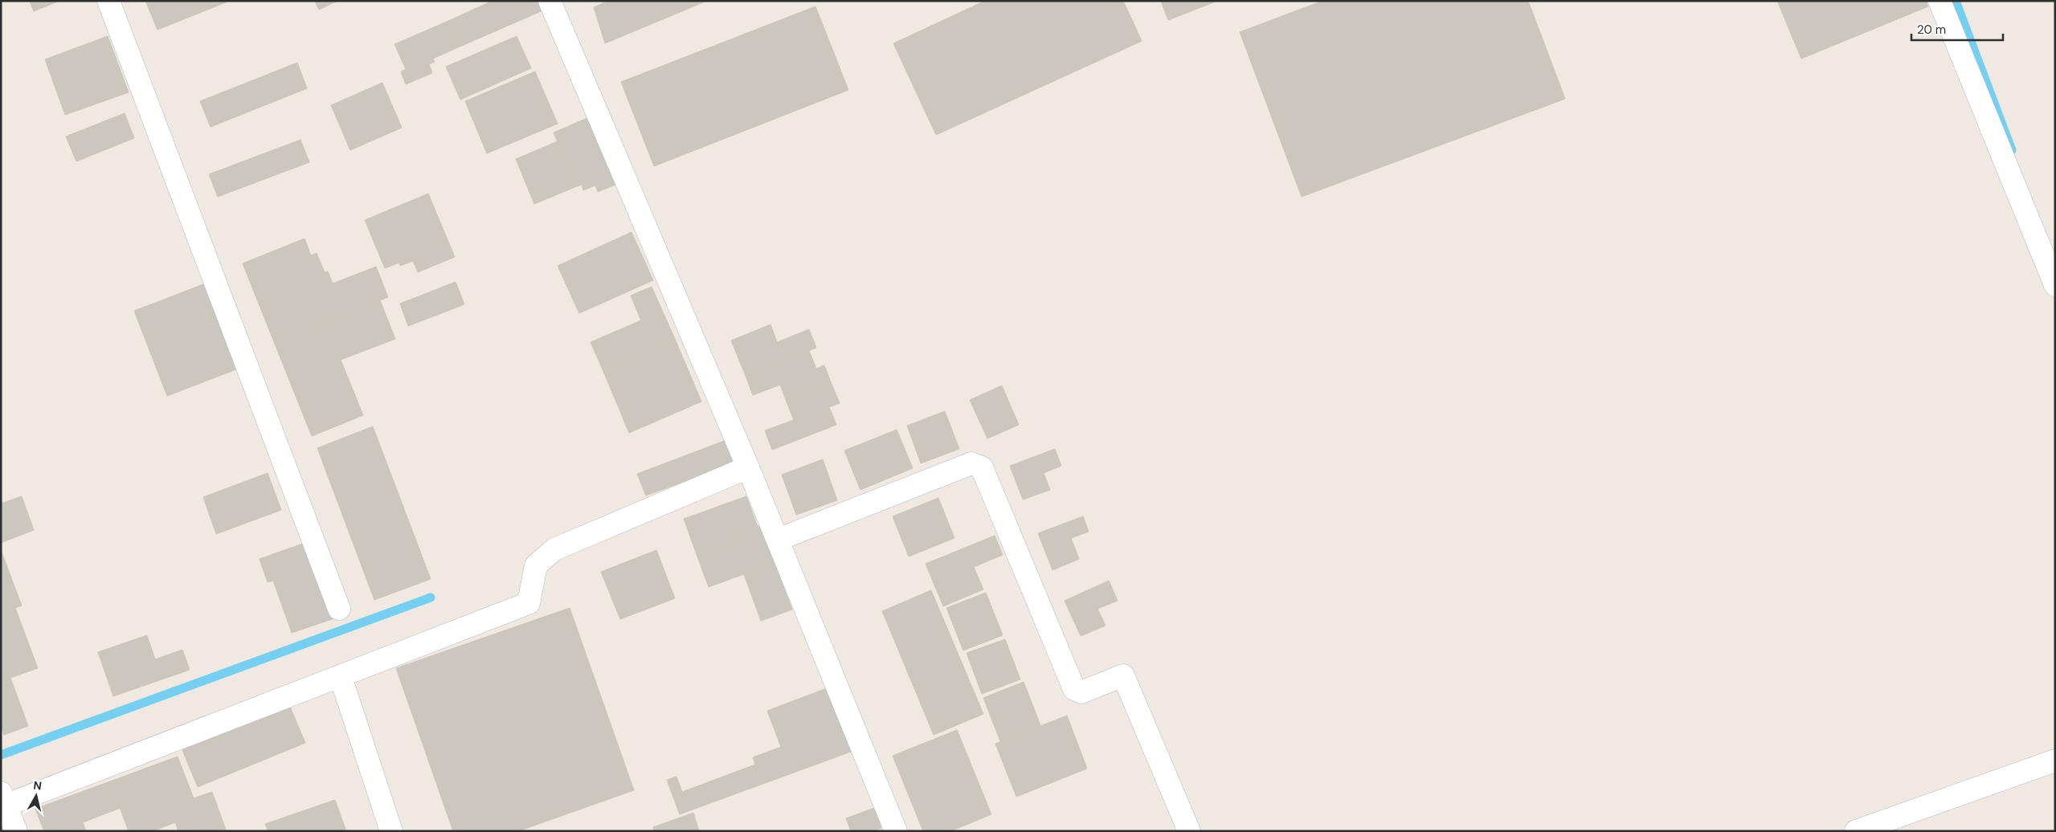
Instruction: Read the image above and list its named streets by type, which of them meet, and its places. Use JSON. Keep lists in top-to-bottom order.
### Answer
{
  "scale_bar": "20 m",
  "north": "top"
}
